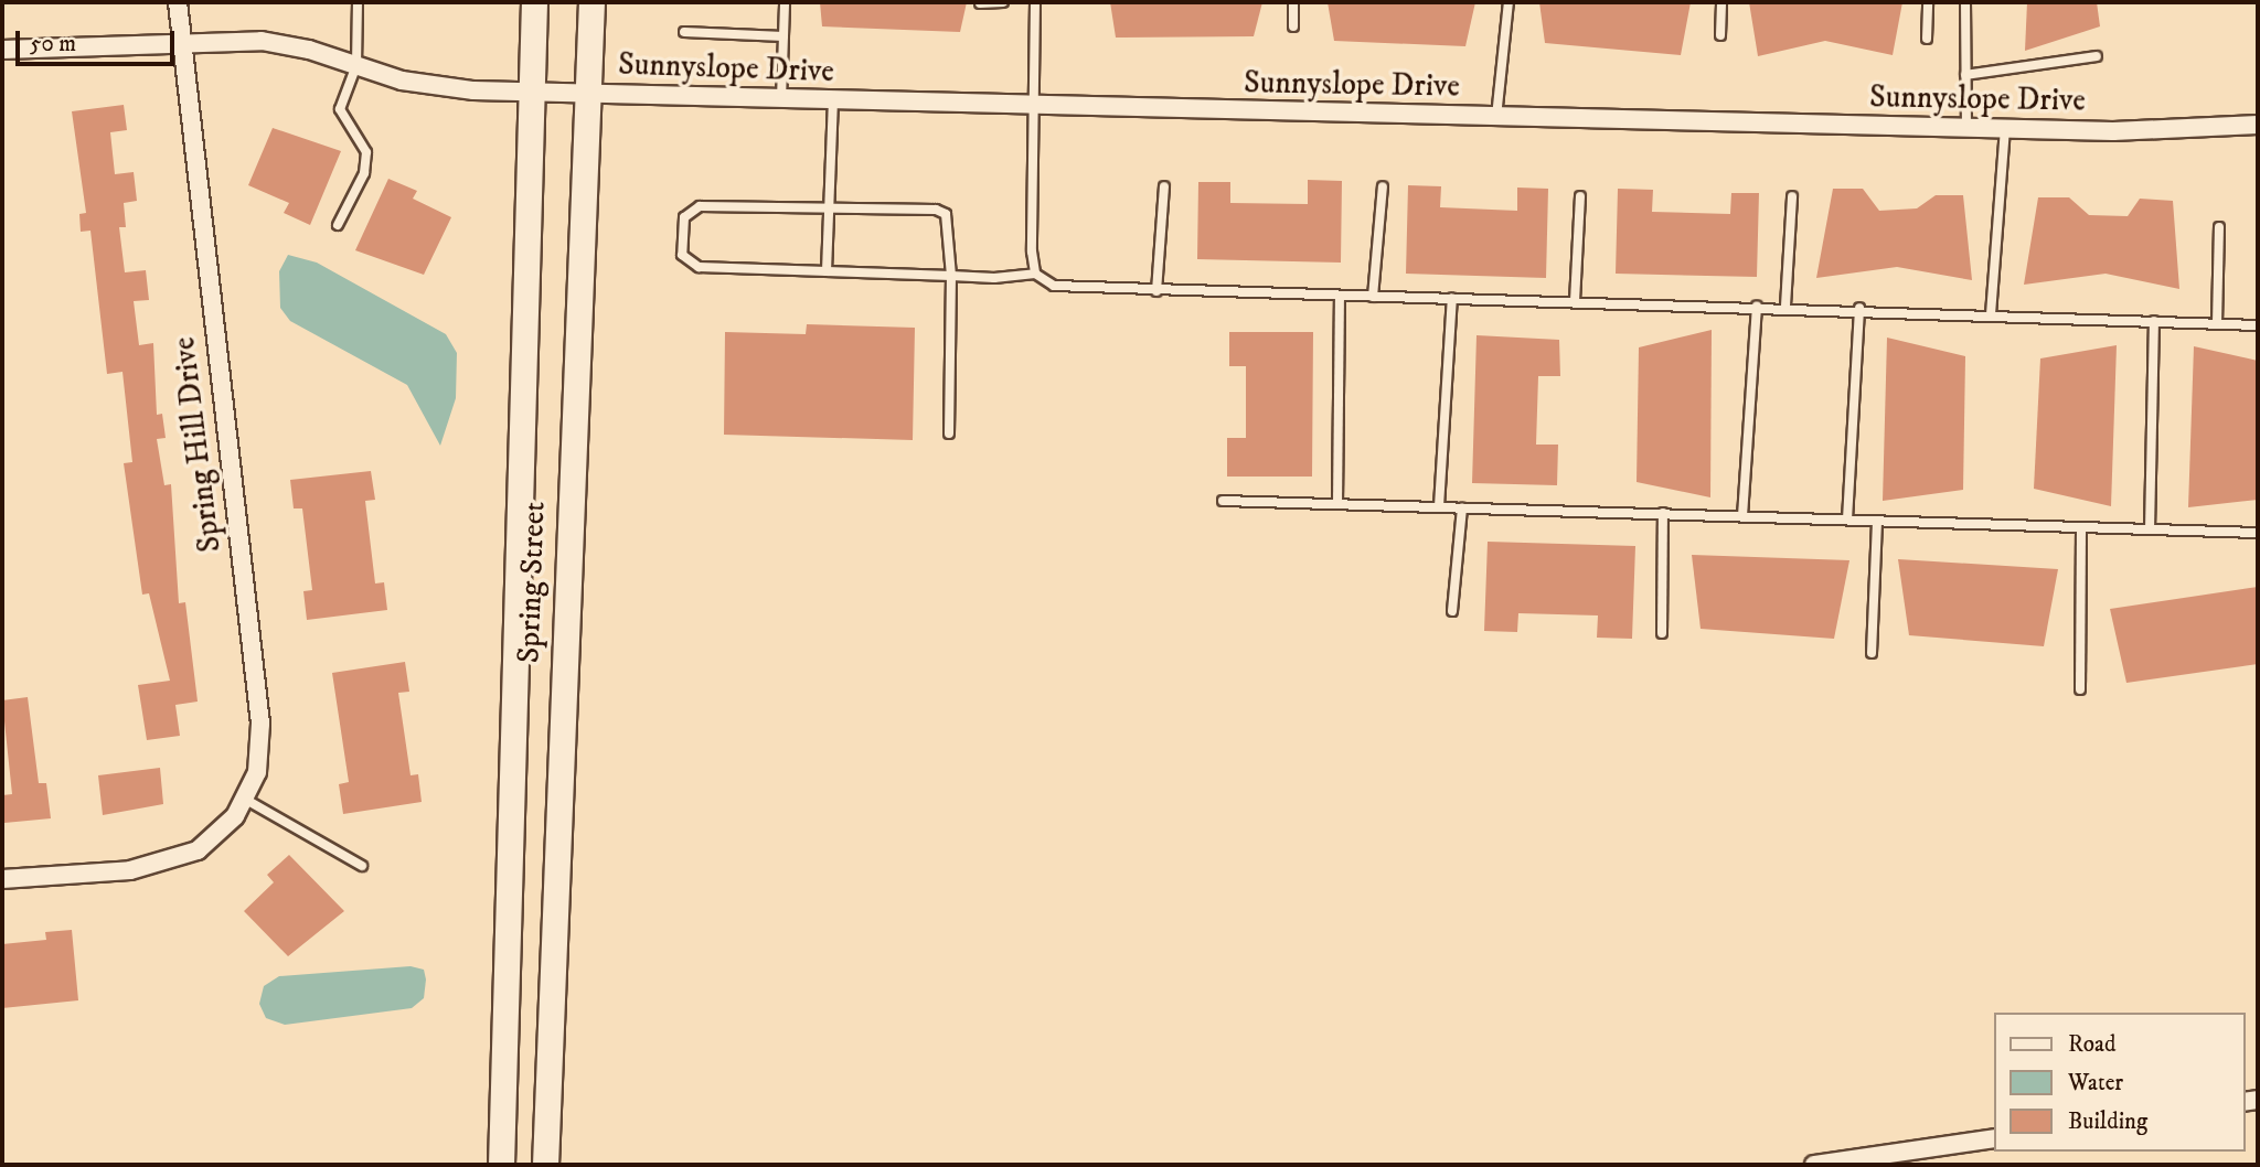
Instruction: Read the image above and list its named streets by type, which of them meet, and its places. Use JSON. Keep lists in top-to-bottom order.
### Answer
{
  "streets": {
    "main road": ["Spring Street"],
    "street": ["Sunnyslope Drive", "Spring Hill Drive"]
  },
  "crossings": [
    ["Sunnyslope Drive", "Spring Hill Drive"],
    ["Sunnyslope Drive", "Spring Street"]
  ],
  "legend": ["Road", "Water", "Building"],
  "scale_bar": "50 m"
}
